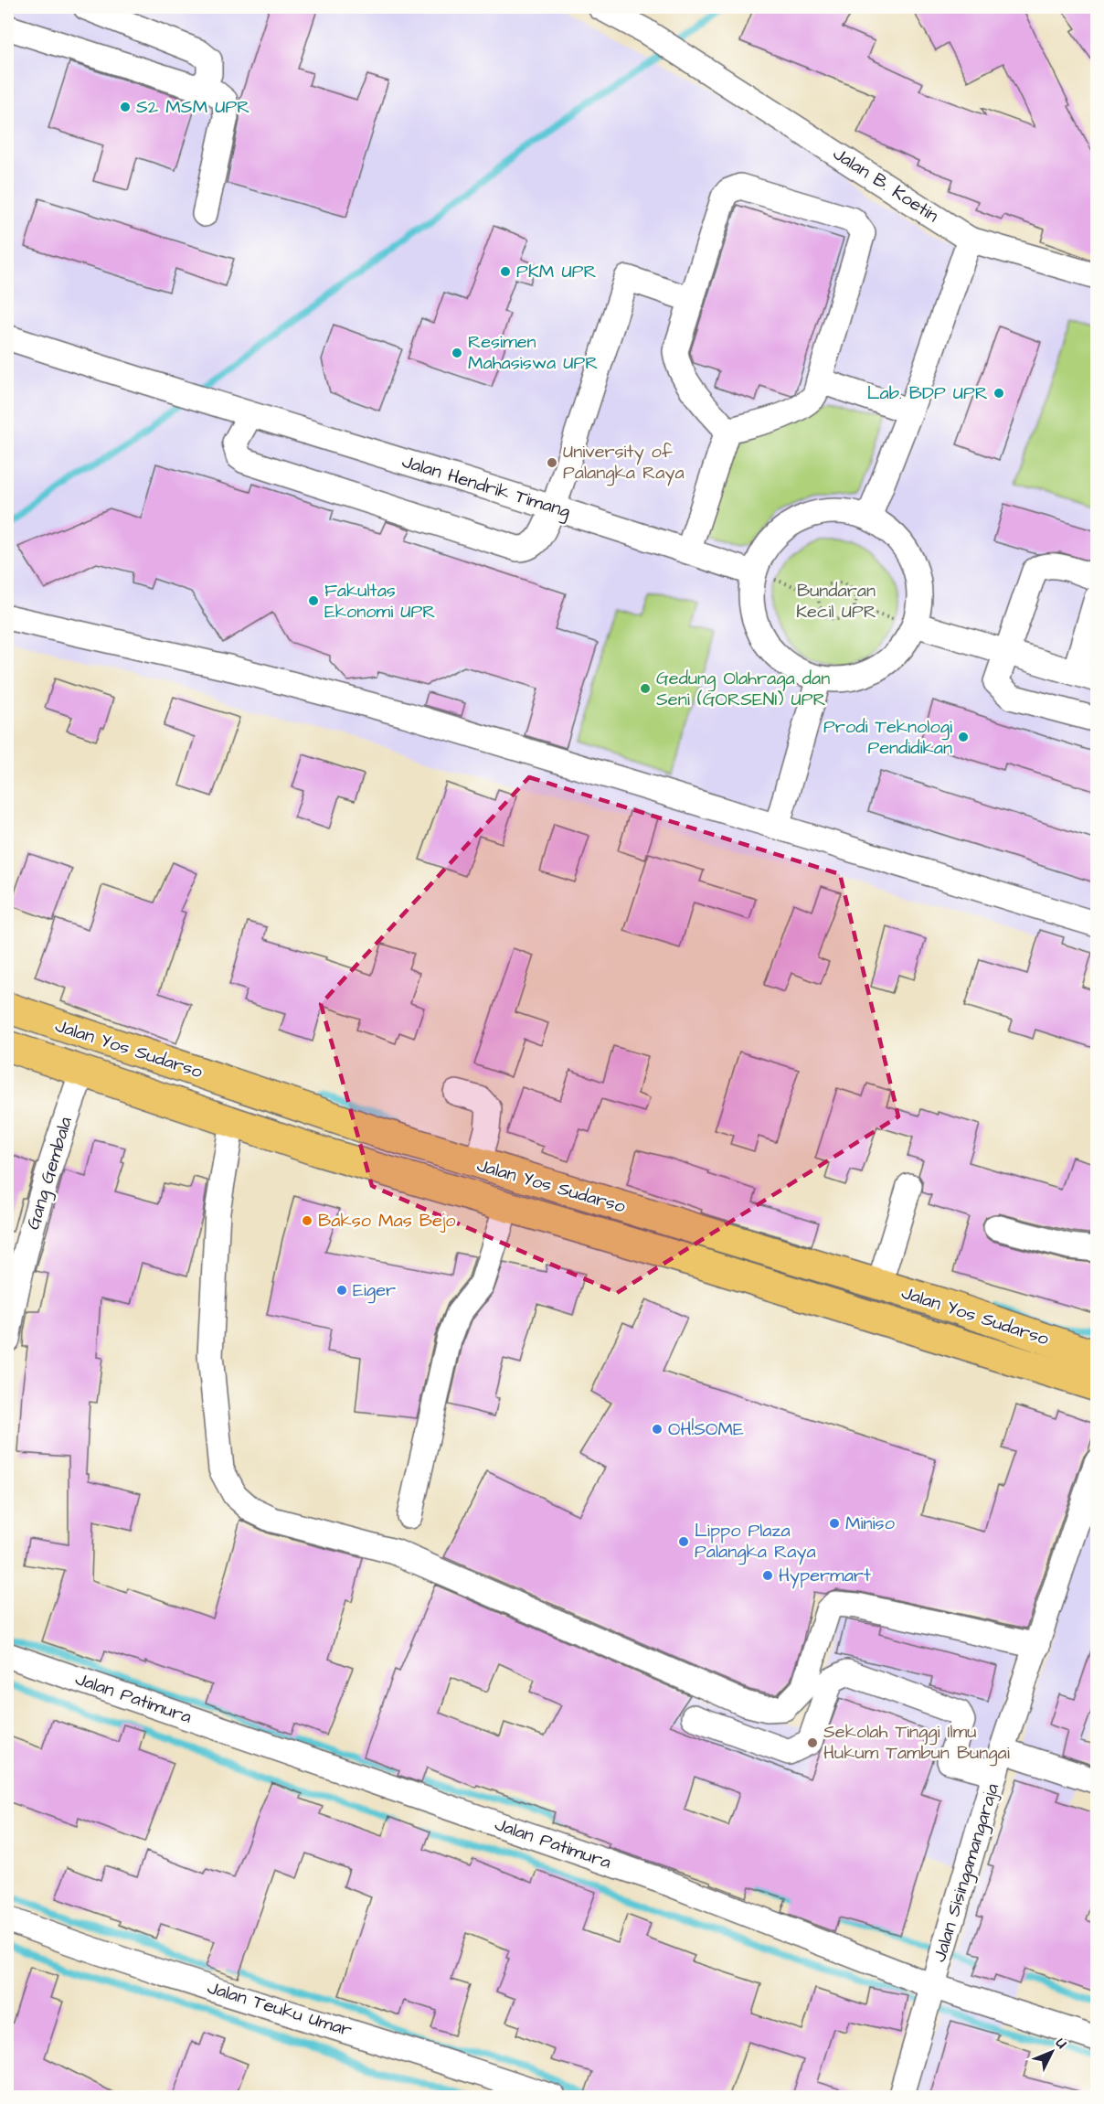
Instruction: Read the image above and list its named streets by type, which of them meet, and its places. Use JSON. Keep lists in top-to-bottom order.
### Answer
{
  "streets": {
    "main road": ["Jalan Yos Sudarso"],
    "street": [
      "Jalan B. Koetin",
      "Jalan Hendrik Timang",
      "Gang Gembala",
      "Jalan Patimura",
      "Jalan Sisingamangaraja",
      "Jalan Teuku Umar"
    ]
  },
  "crossings": [
    ["Jalan Yos Sudarso", "Gang Gembala"],
    ["Jalan Patimura", "Jalan Sisingamangaraja"]
  ],
  "parks": ["Bundaran Kecil UPR"],
  "places": [
    "S2 MSM UPR",
    "PKM UPR",
    "Resimen Mahasiswa UPR",
    "Lab. BDP UPR",
    "University of Palangka Raya",
    "Fakultas Ekonomi UPR",
    "Gedung Olahraga dan Seni (GORSENI) UPR",
    "Prodi Teknologi Pendidikan",
    "Bakso Mas Bejo",
    "Eiger",
    "OH!SOME",
    "Miniso",
    "Lippo Plaza Palangka Raya",
    "Hypermart",
    "Sekolah Tinggi Ilmu Hukum Tambun Bungai"
  ],
  "north": "top right"
}
